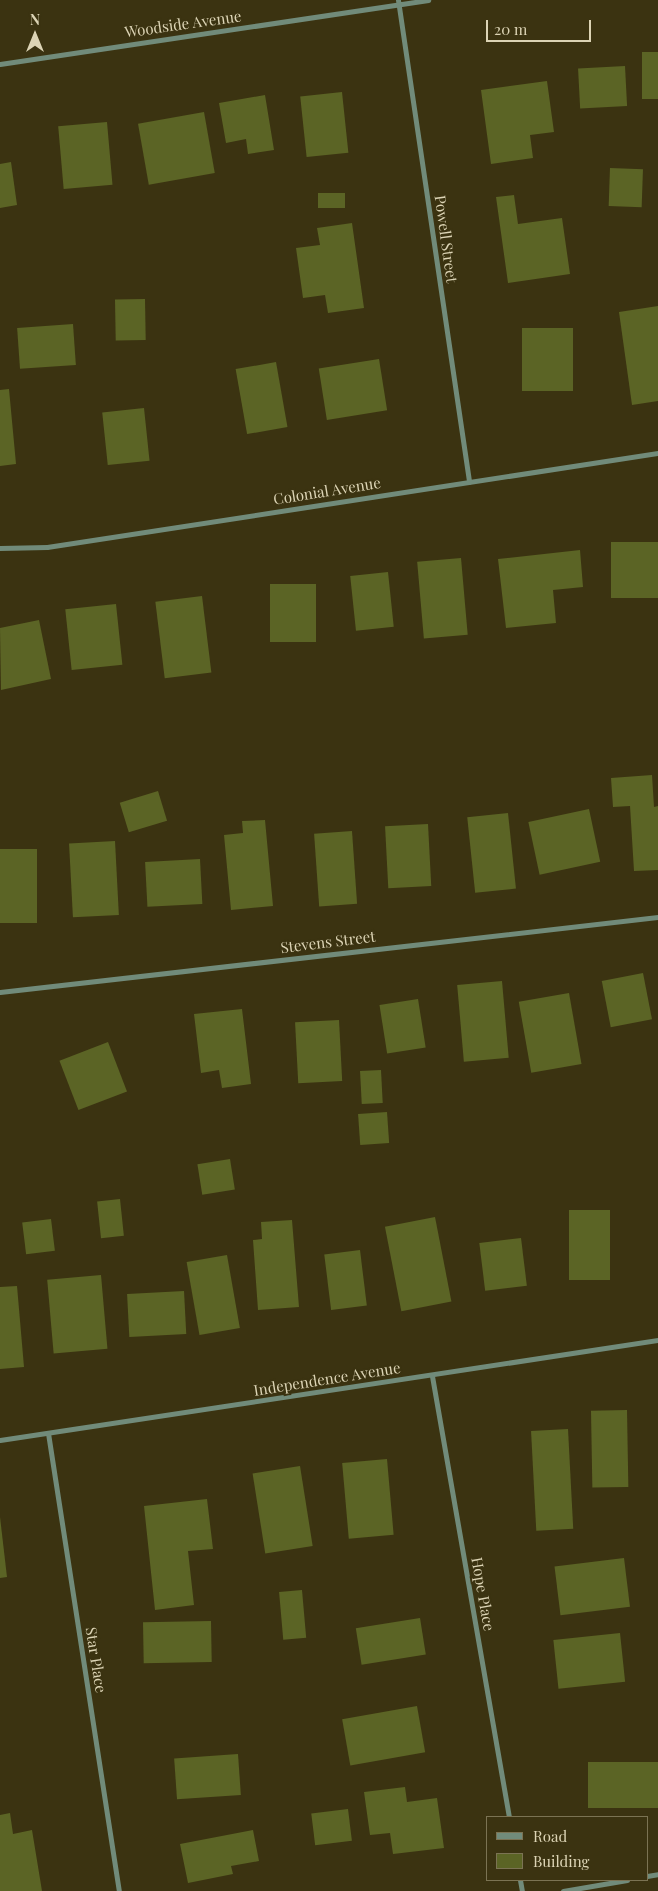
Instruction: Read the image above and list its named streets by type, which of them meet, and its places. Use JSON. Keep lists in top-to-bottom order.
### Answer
{
  "streets": {
    "street": [
      "Woodside Avenue",
      "Powell Street",
      "Colonial Avenue",
      "Stevens Street",
      "Independence Avenue",
      "Hope Place",
      "Star Place"
    ]
  },
  "crossings": [
    ["Woodside Avenue", "Powell Street"],
    ["Powell Street", "Colonial Avenue"],
    ["Independence Avenue", "Hope Place"],
    ["Independence Avenue", "Star Place"]
  ],
  "legend": ["Road", "Building"],
  "scale_bar": "20 m",
  "north": "top"
}
